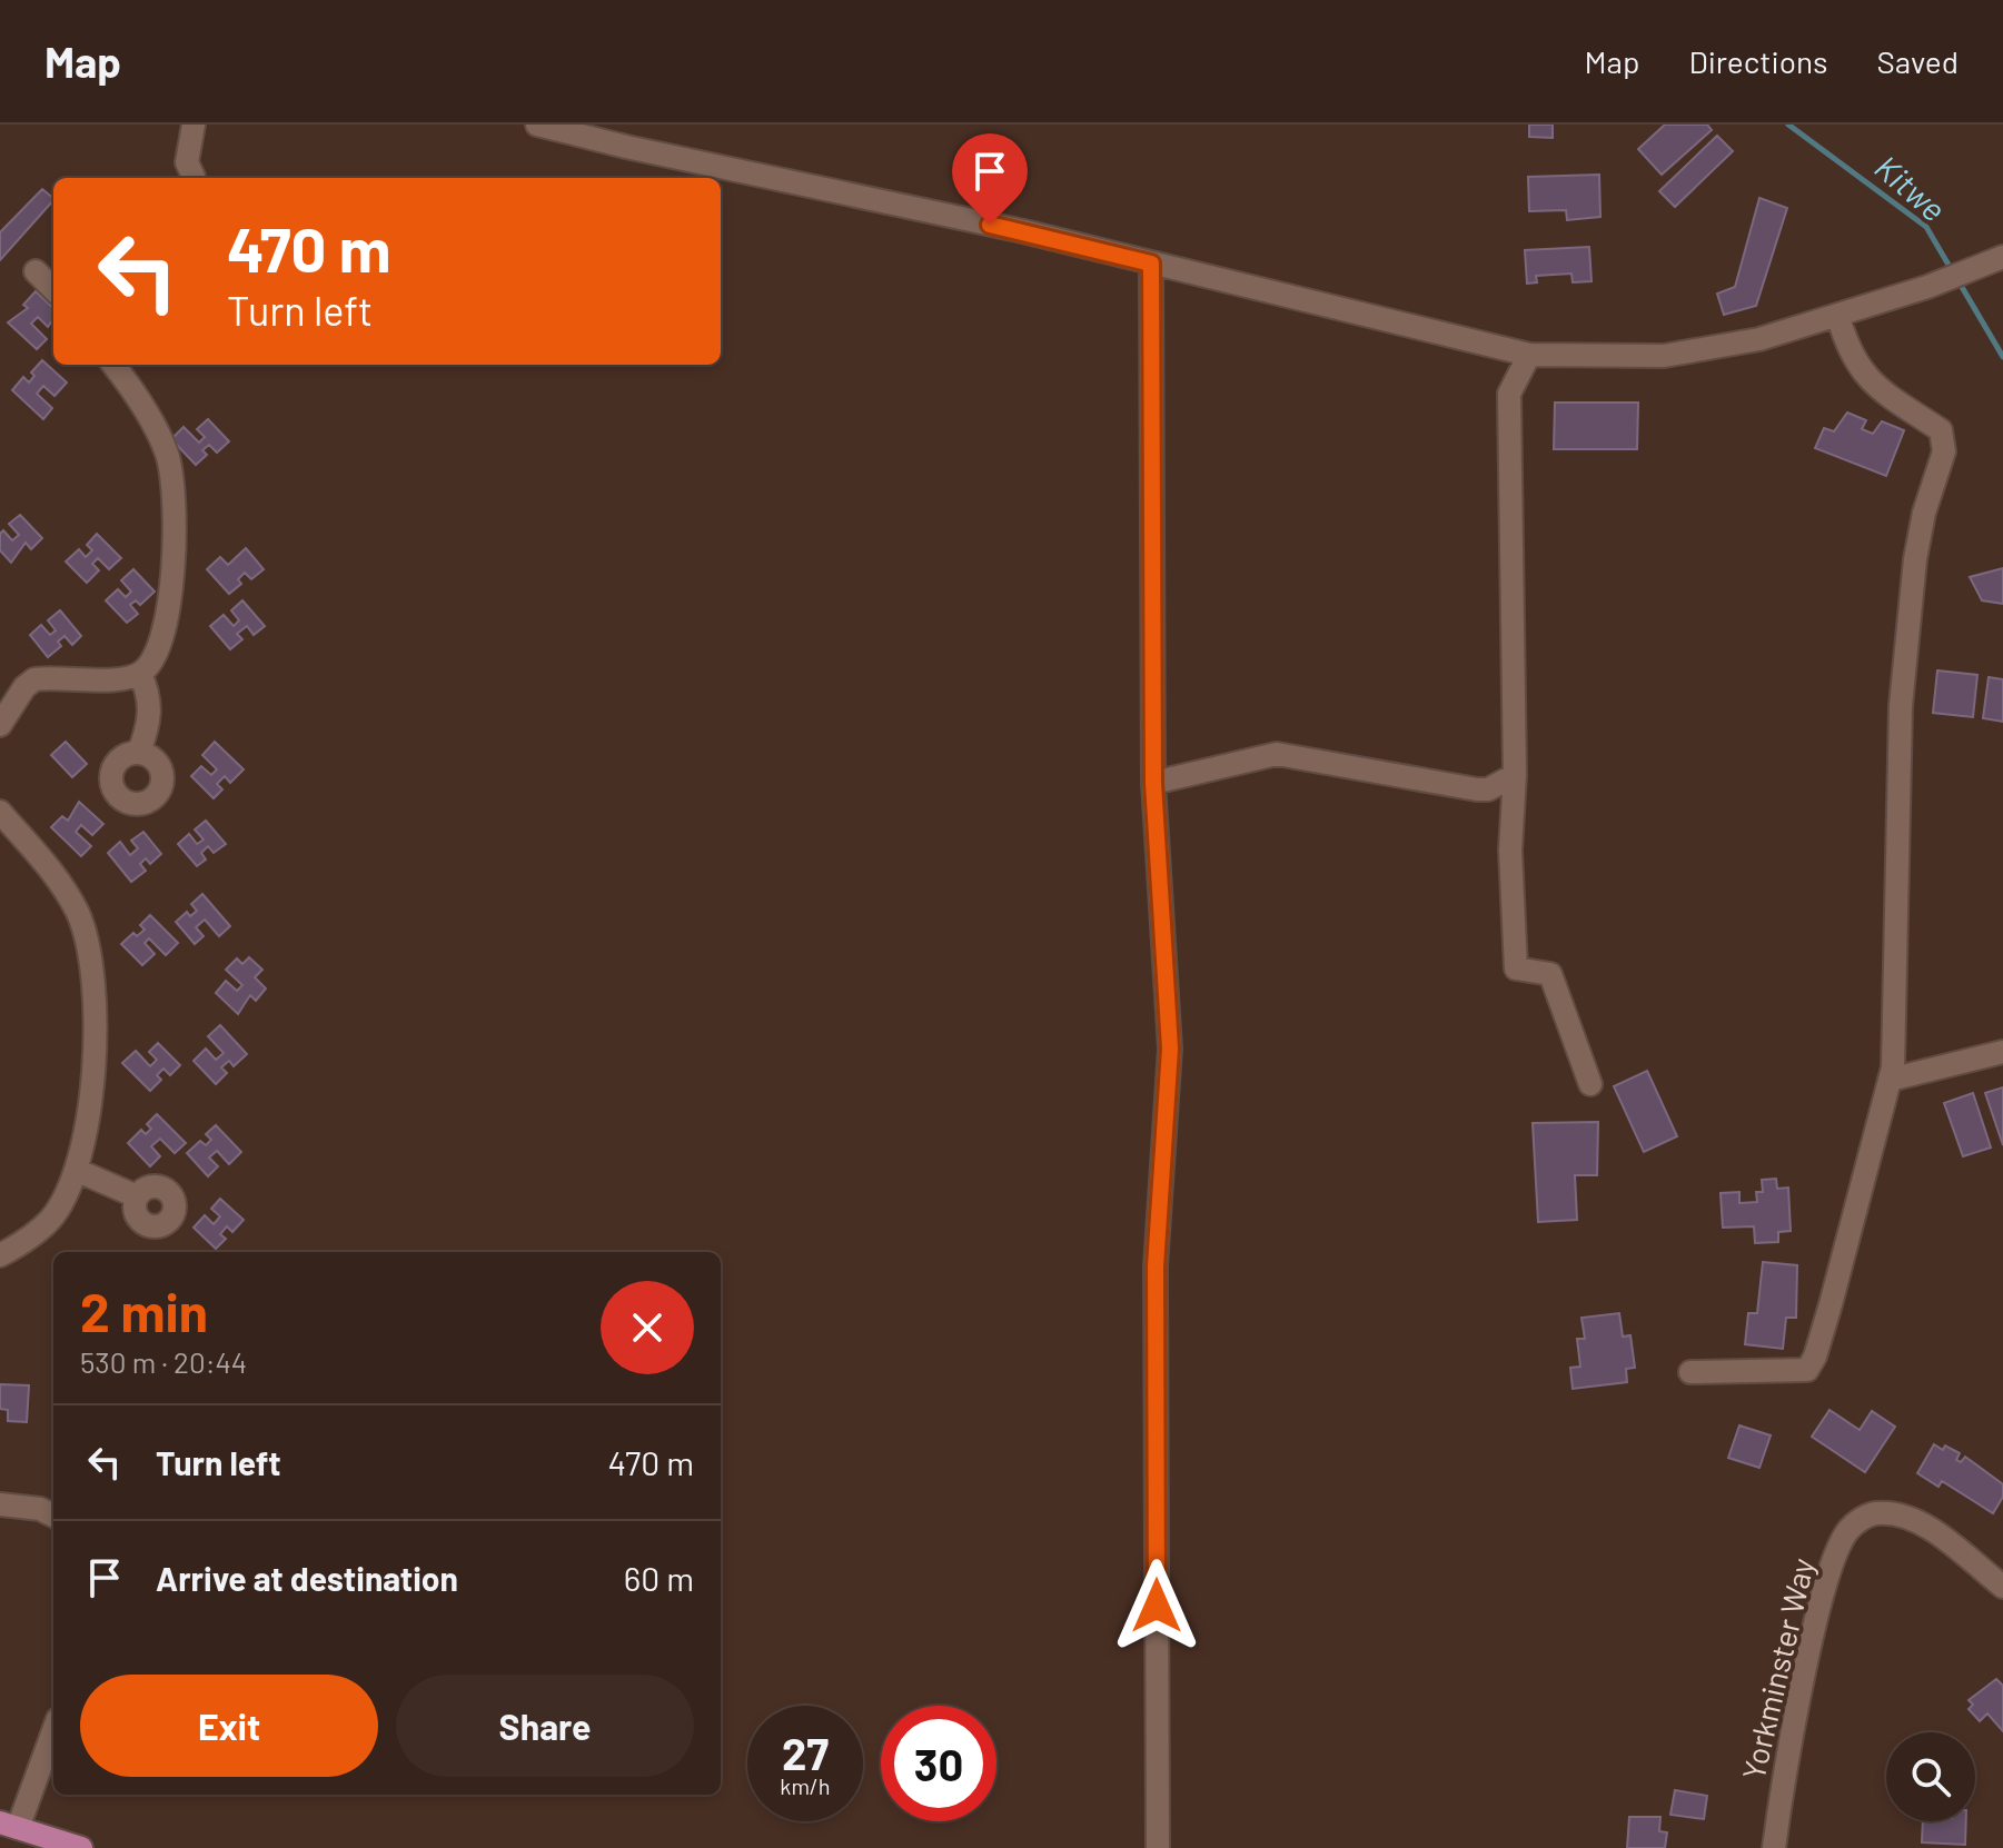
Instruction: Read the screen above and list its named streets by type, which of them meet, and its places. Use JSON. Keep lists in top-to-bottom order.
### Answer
{
  "streets": {
    "street": ["Yorkminster Way"]
  },
  "water": ["Kitwe"],
  "page": {
    "header": "Map",
    "nav": ["Map", "Directions", "Saved"],
    "turn": ["470 m", "Turn left"],
    "heading": ["2 min", "530 m · 20:44"],
    "list": [
      {
        "name": "Turn left",
        "value": "470 m"
      },
      {
        "name": "Arrive at destination",
        "value": "60 m"
      }
    ],
    "buttons": ["Exit", "Share"],
    "speed": "27 km/h",
    "limit": "30"
  }
}
